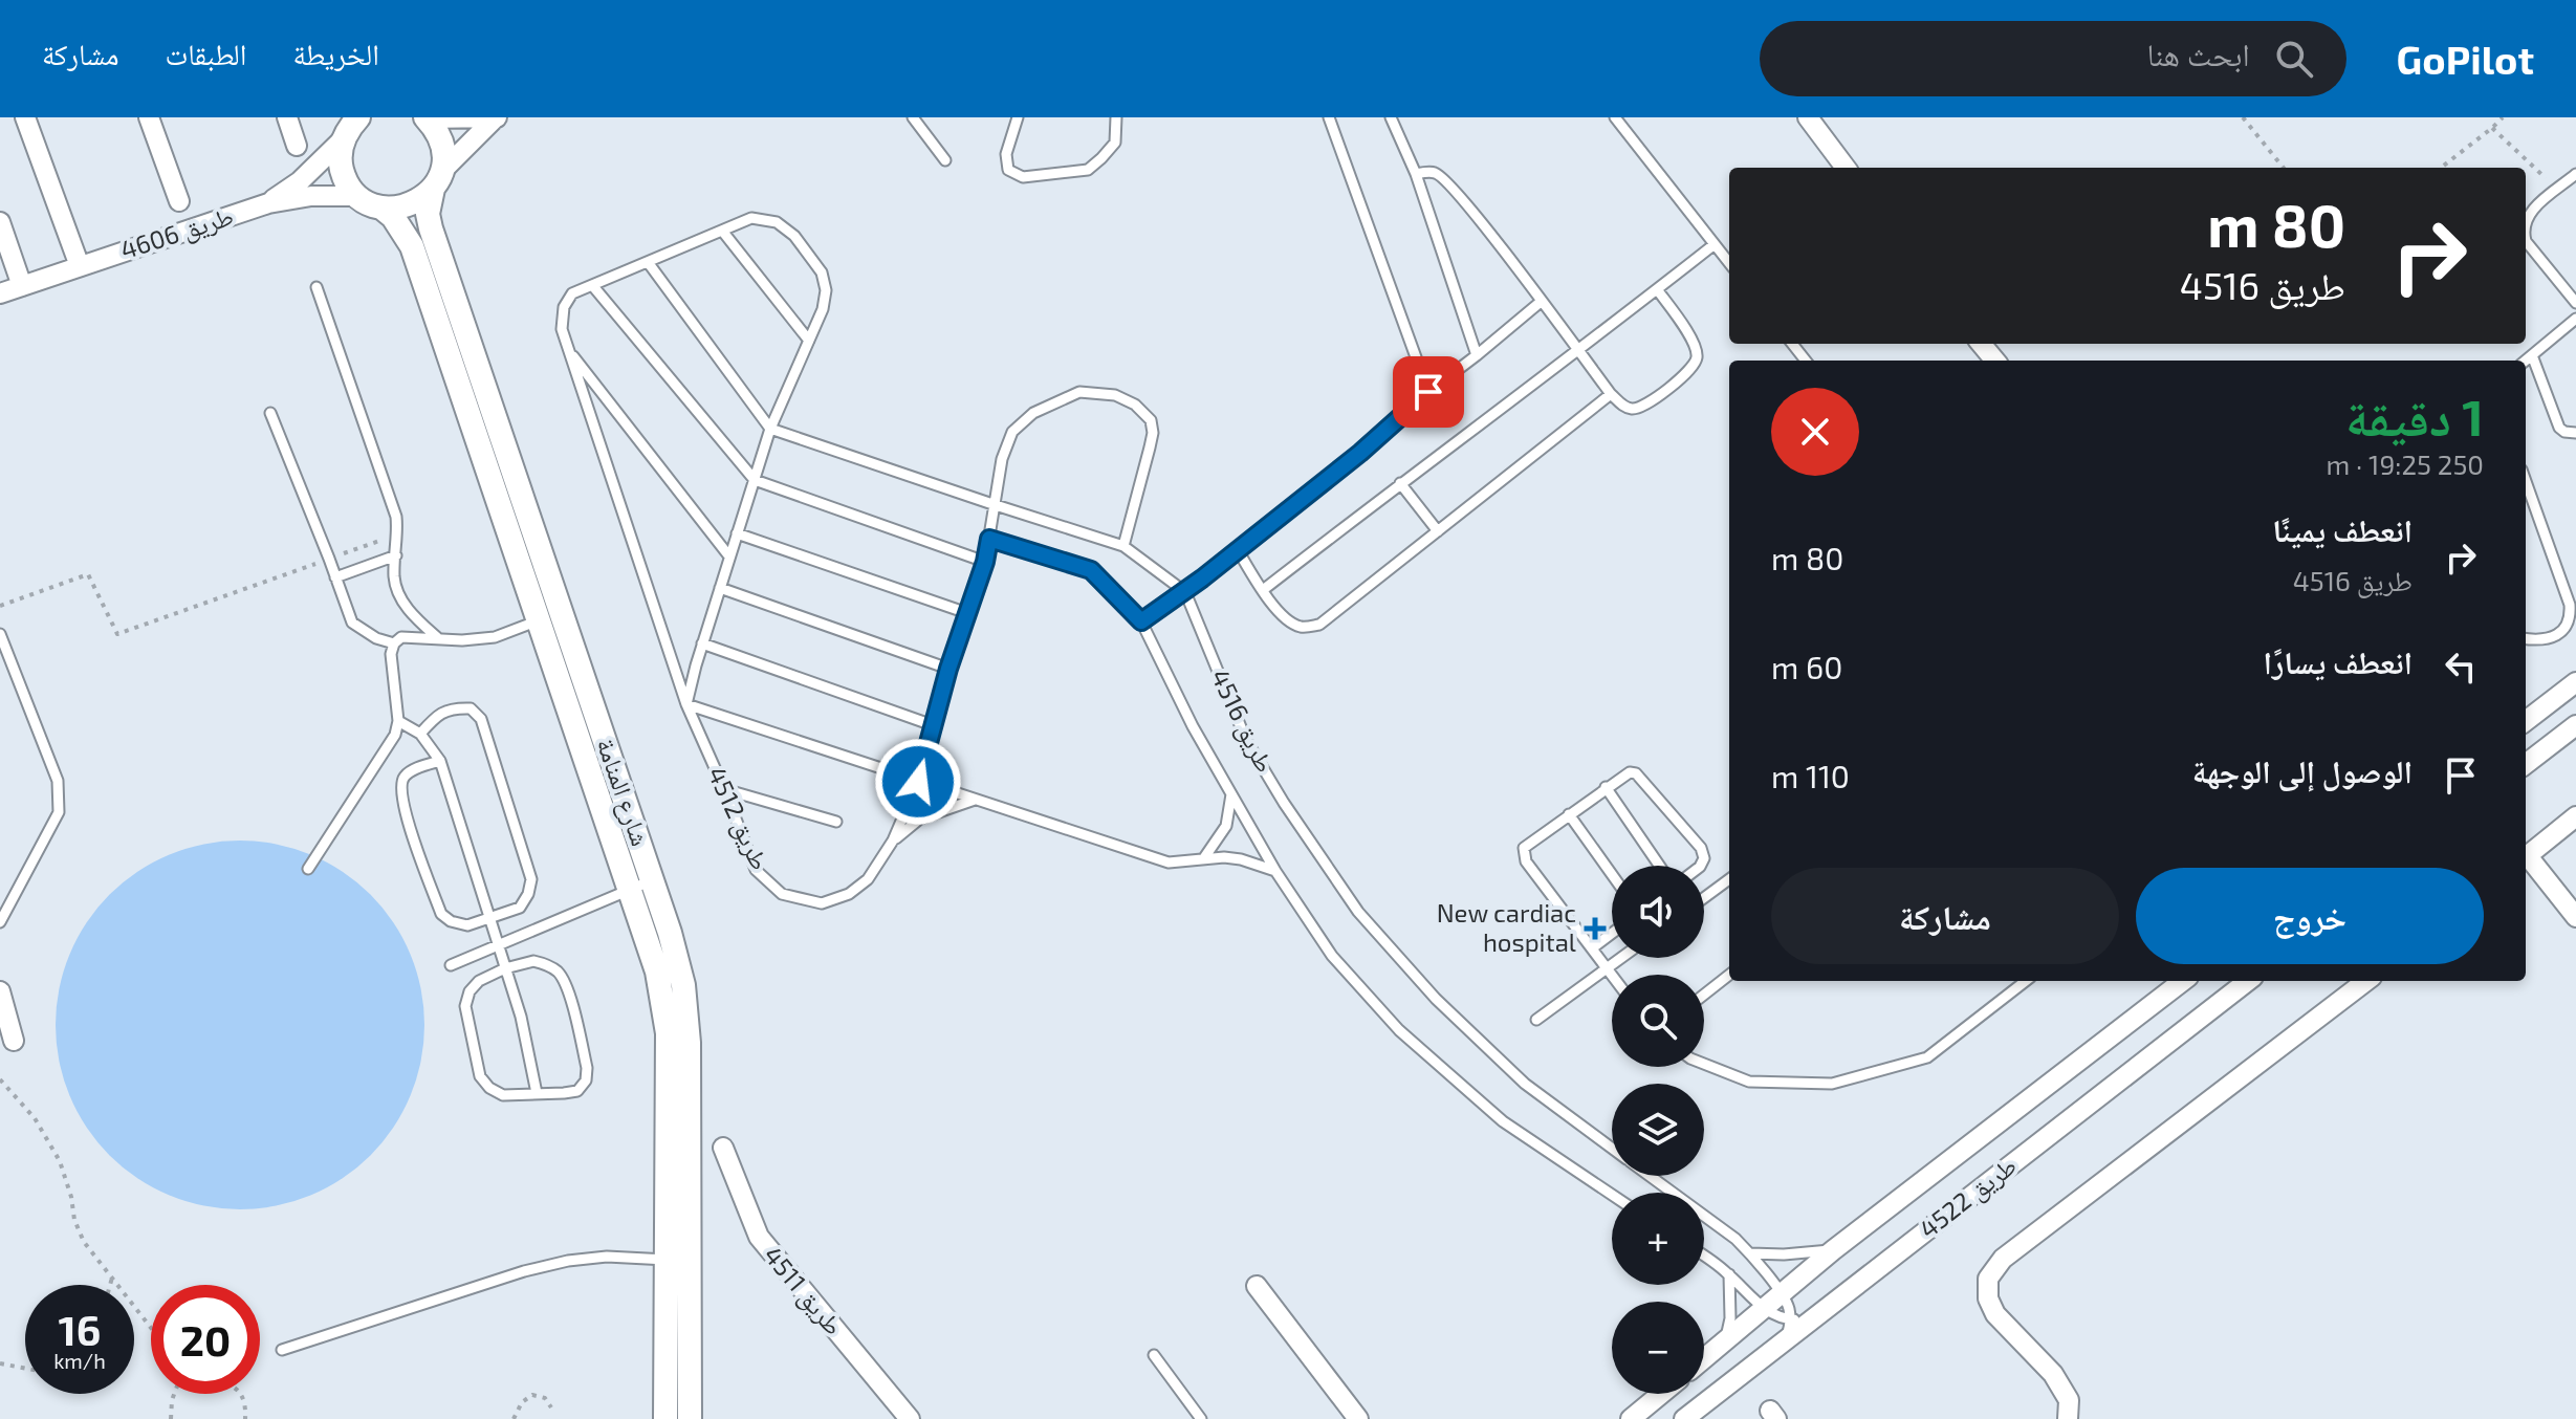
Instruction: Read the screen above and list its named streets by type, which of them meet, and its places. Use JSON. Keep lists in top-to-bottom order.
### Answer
{
  "streets": {
    "street": [
      "طريق 4606",
      "شارع المنامة",
      "طريق 4522",
      "طريق 4511"
    ],
    "lane": ["طريق 4516", "طريق 4512"]
  },
  "crossings": [
    ["طريق 4516", "طريق 4512"],
    ["طريق 4516", "طريق 4522"]
  ],
  "places": {
    "health": ["New cardiac hospital"]
  },
  "page": {
    "header": "GoPilot",
    "search": "ابحث هنا",
    "nav": ["الخريطة", "الطبقات", "مشاركة"],
    "turn": ["80 m", "طريق 4516"],
    "heading": ["1 دقيقة", "250 m · 19:25"],
    "list": [
      {
        "name": "انعطف يمينًا",
        "note": "طريق 4516",
        "value": "80 m"
      },
      {
        "name": "انعطف يسارًا",
        "value": "60 m"
      },
      {
        "name": "الوصول إلى الوجهة",
        "value": "110 m"
      }
    ],
    "buttons": ["خروج", "مشاركة"],
    "map_buttons": ["+", "−"],
    "speed": "16 km/h",
    "limit": "20"
  }
}
